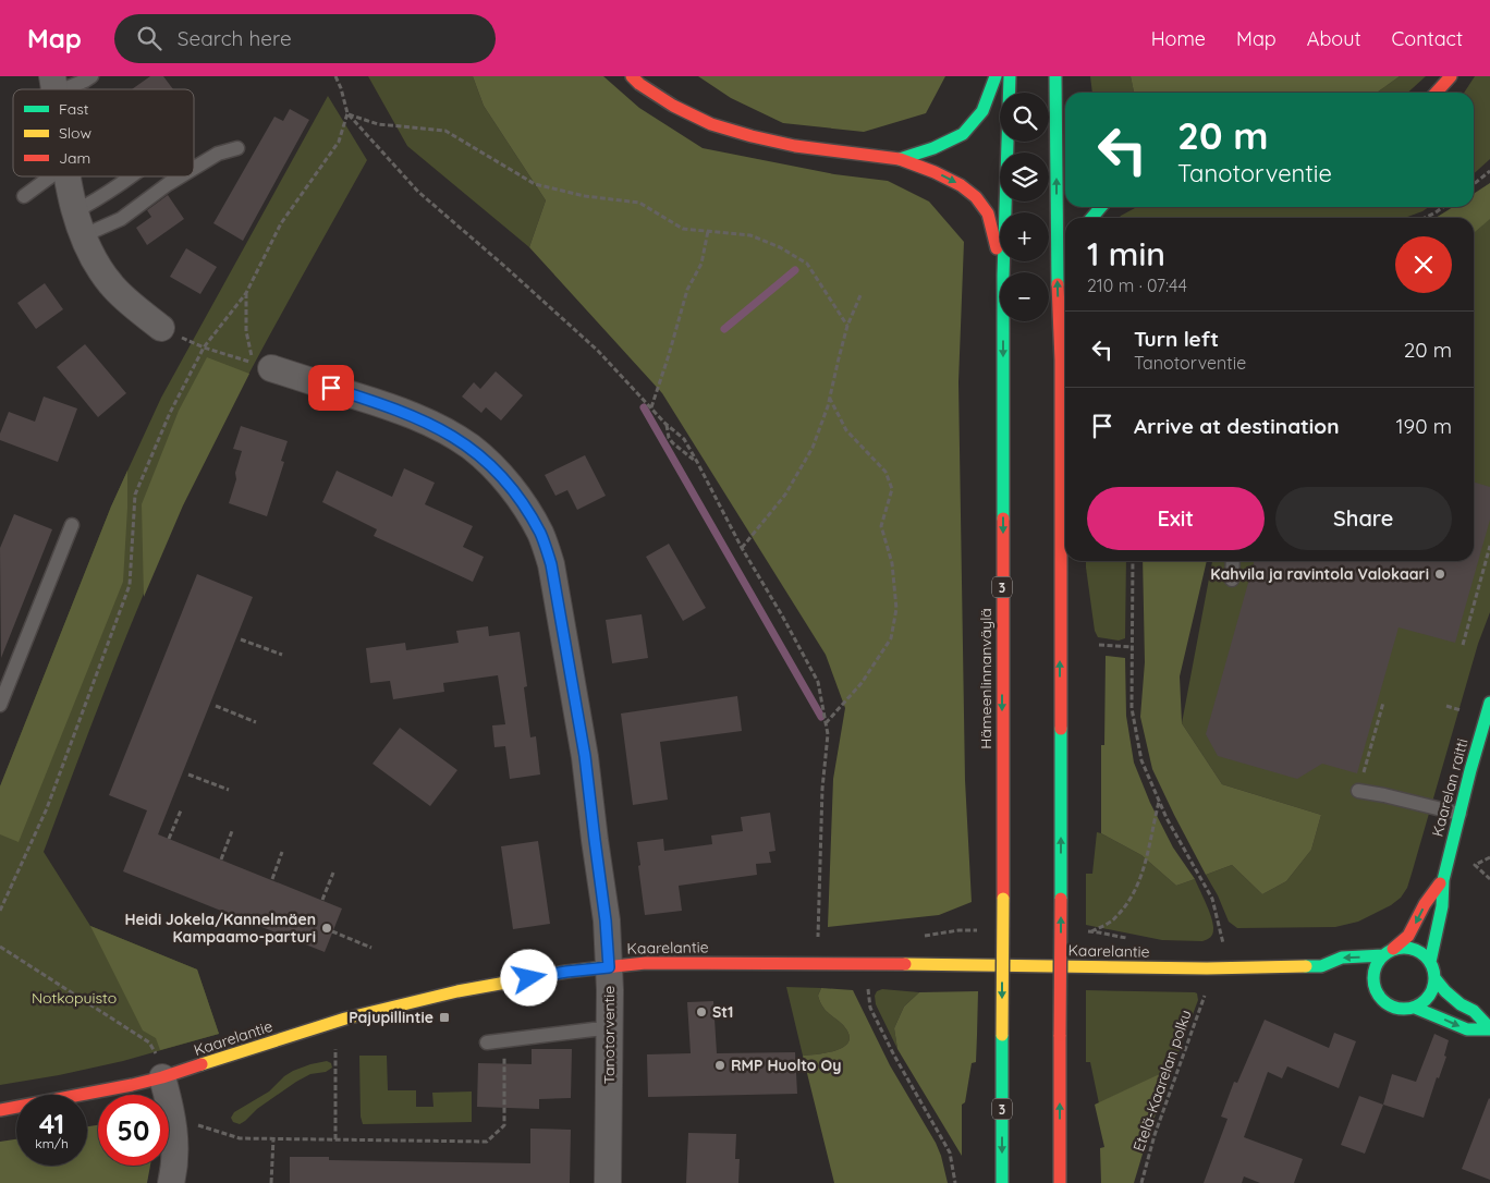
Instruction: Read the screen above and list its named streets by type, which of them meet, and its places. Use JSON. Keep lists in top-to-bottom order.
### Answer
{
  "streets": {
    "main road": [
      "3",
      "Hämeenlinnanväylä",
      "Kaarelan raitti",
      "Kaarelantie"
    ],
    "street": ["Tanotorventie"],
    "path": ["Etelä-Kaarelan polku"]
  },
  "crossings": [
    ["Kaarelan raitti", "Kaarelantie"],
    ["Kaarelantie", "Tanotorventie"]
  ],
  "parks": ["Notkopuisto"],
  "places": {
    "other": [
      "Kahvila ja ravintola Valokaari",
      "Heidi Jokela/Kannelmäen Kampaamo-parturi",
      "St1",
      "RMP Huolto Oy"
    ],
    "transit": ["Pajupillintie"]
  },
  "legend": ["Fast", "Slow", "Jam"],
  "page": {
    "header": "Map",
    "search": "Search here",
    "nav": [
      "Home",
      "Map",
      "About",
      "Contact"
    ],
    "map_buttons": ["+", "−"],
    "turn": ["20 m", "Tanotorventie"],
    "heading": ["1 min", "210 m · 07:44"],
    "list": [
      {
        "name": "Turn left",
        "note": "Tanotorventie",
        "value": "20 m"
      },
      {
        "name": "Arrive at destination",
        "value": "190 m"
      }
    ],
    "buttons": ["Exit", "Share"],
    "speed": "41 km/h",
    "limit": "50"
  }
}
